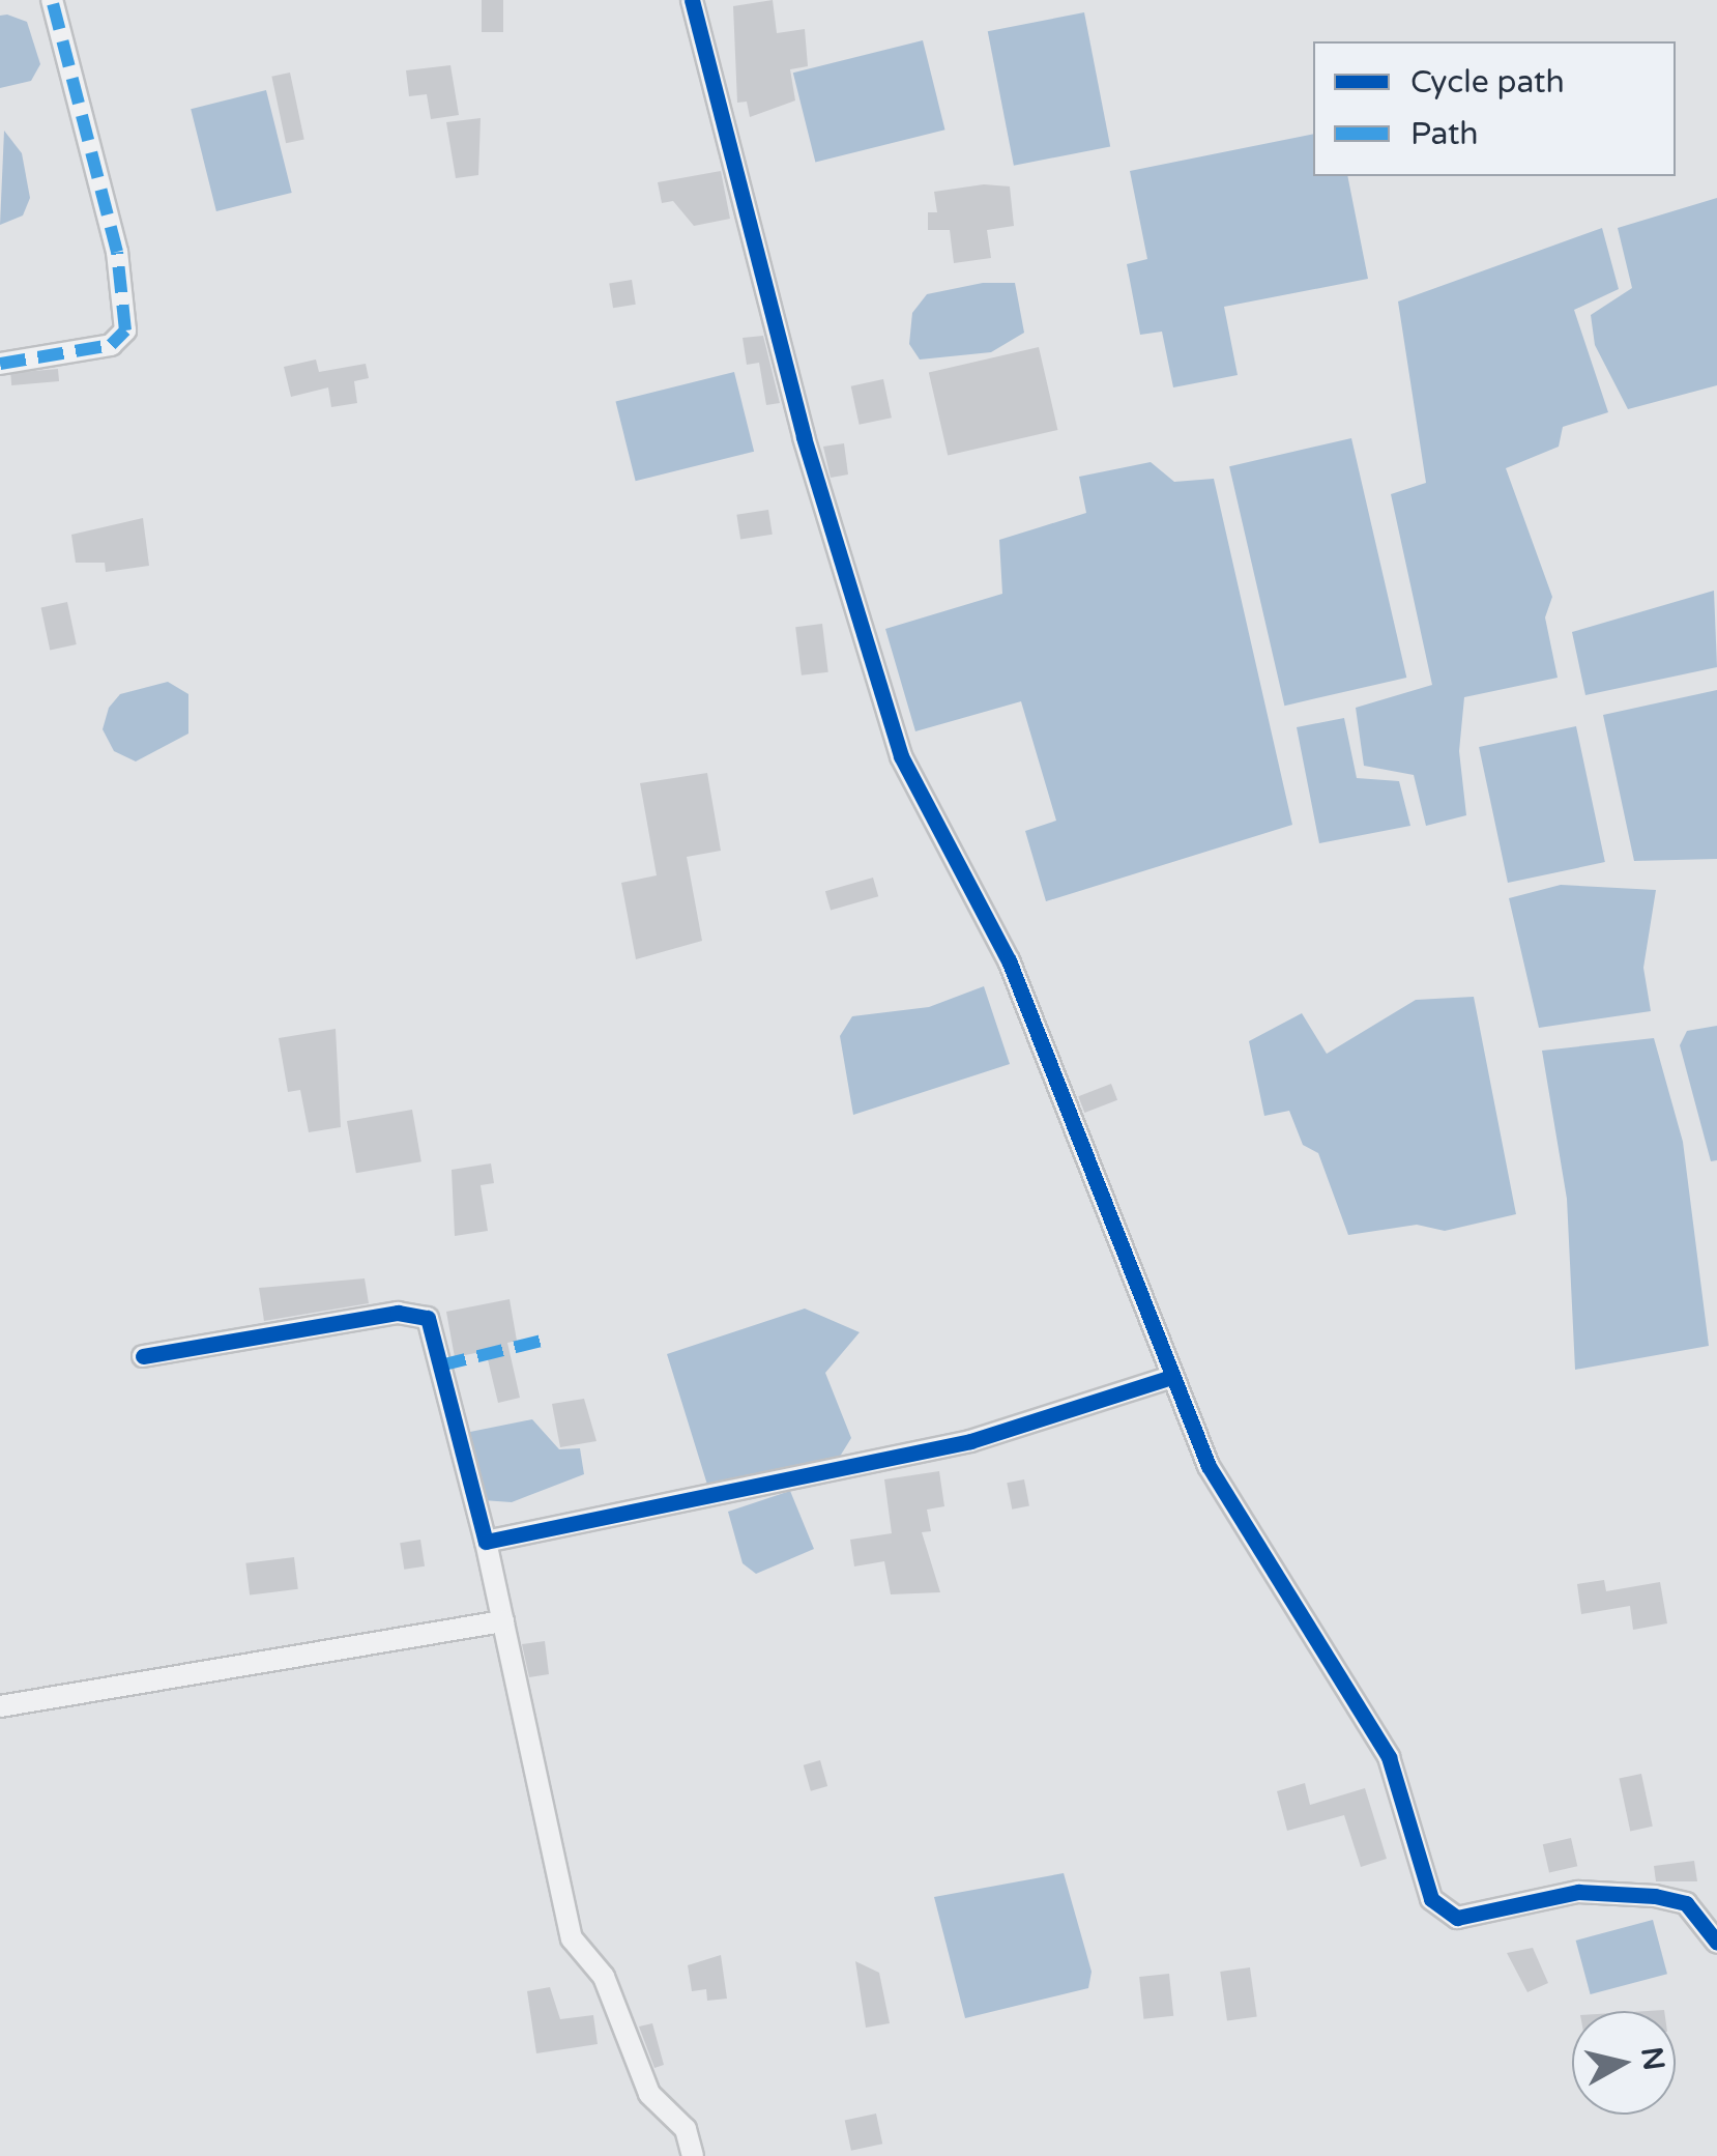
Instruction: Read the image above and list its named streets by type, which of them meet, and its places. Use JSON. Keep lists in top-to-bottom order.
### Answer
{
  "legend": ["Cycle path", "Path"],
  "north": "right"
}
